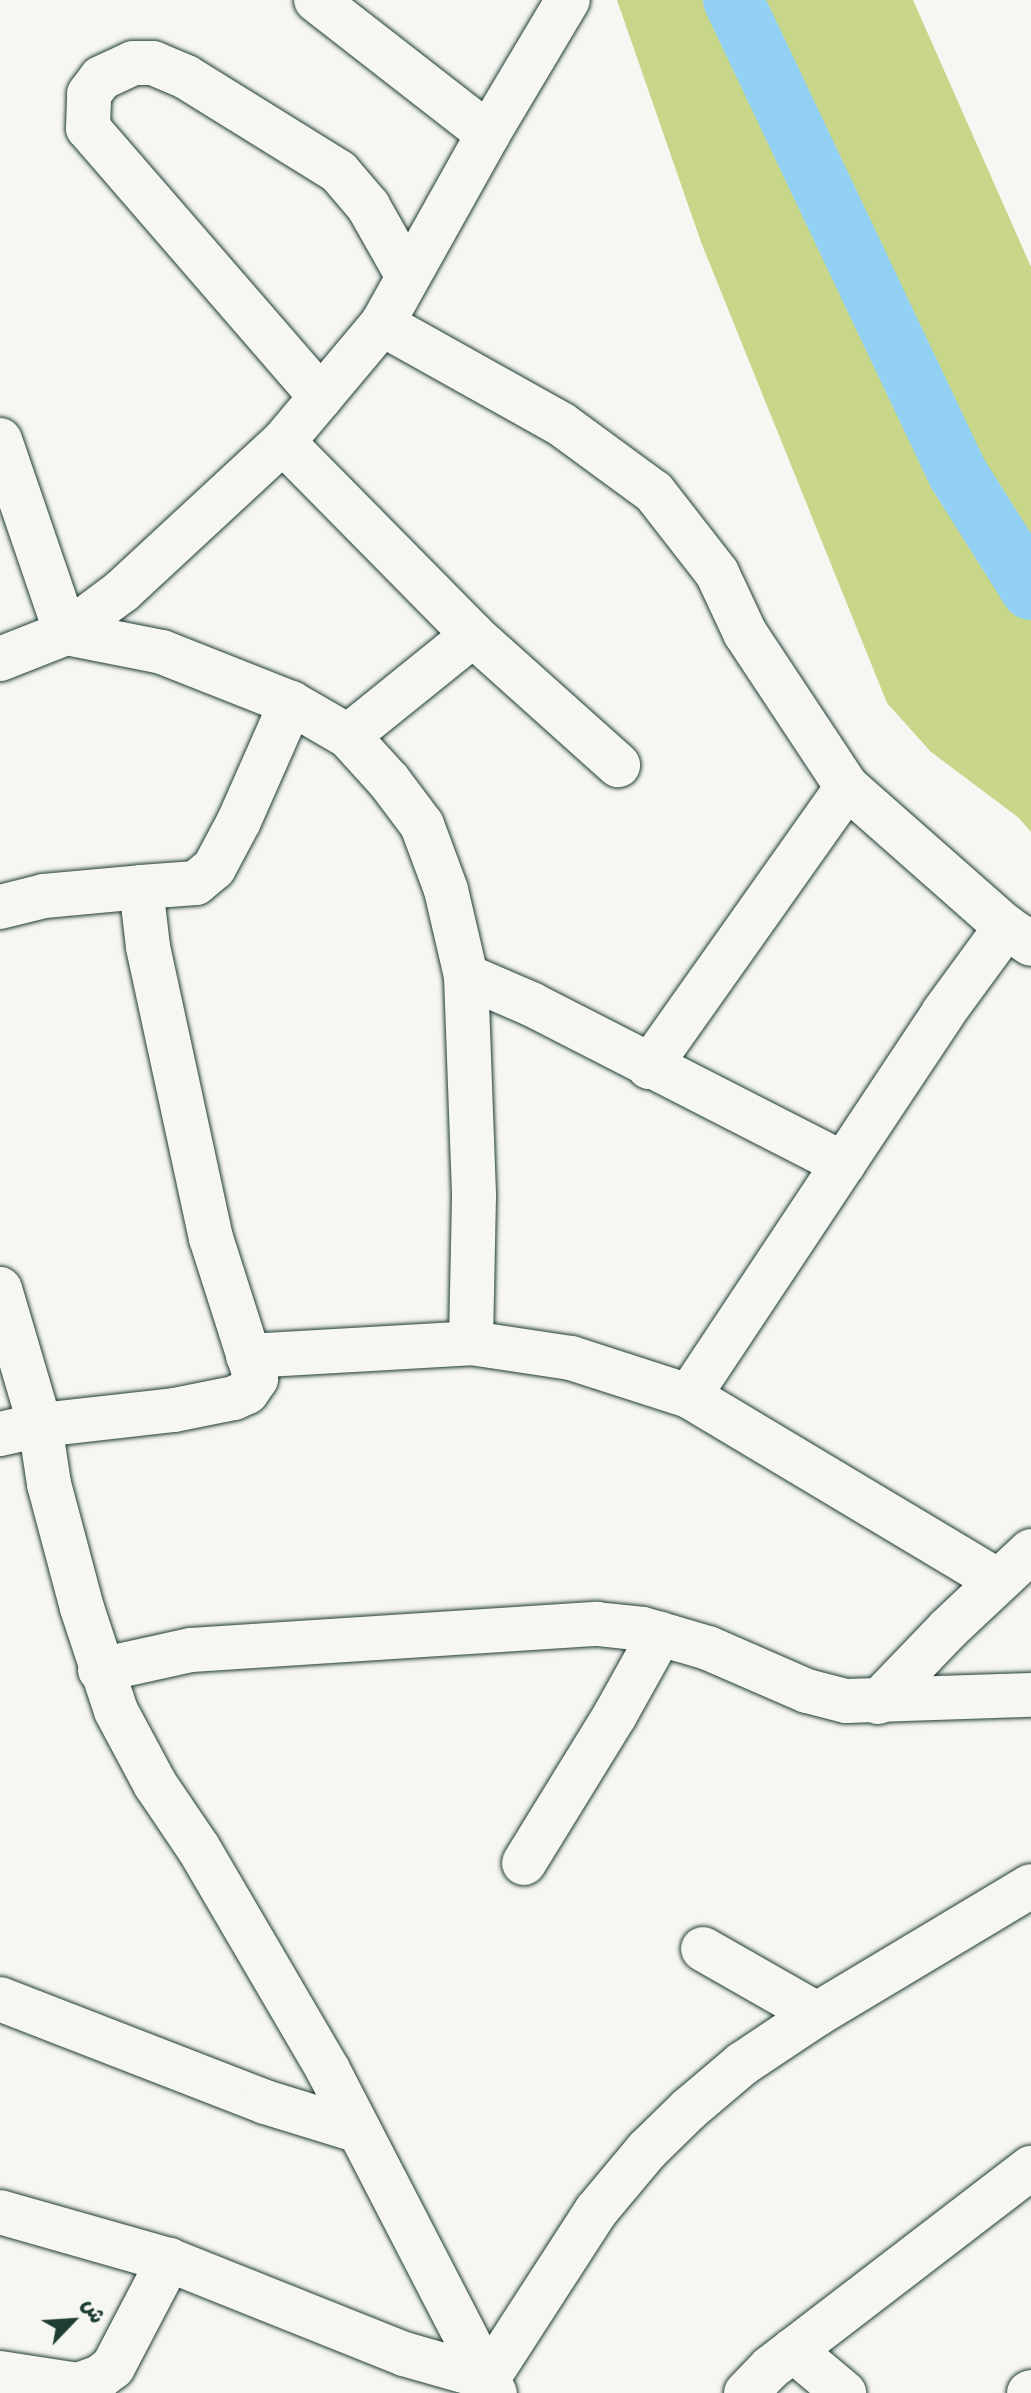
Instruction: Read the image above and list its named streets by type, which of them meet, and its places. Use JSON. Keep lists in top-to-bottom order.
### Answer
{
  "north": "top right"
}
